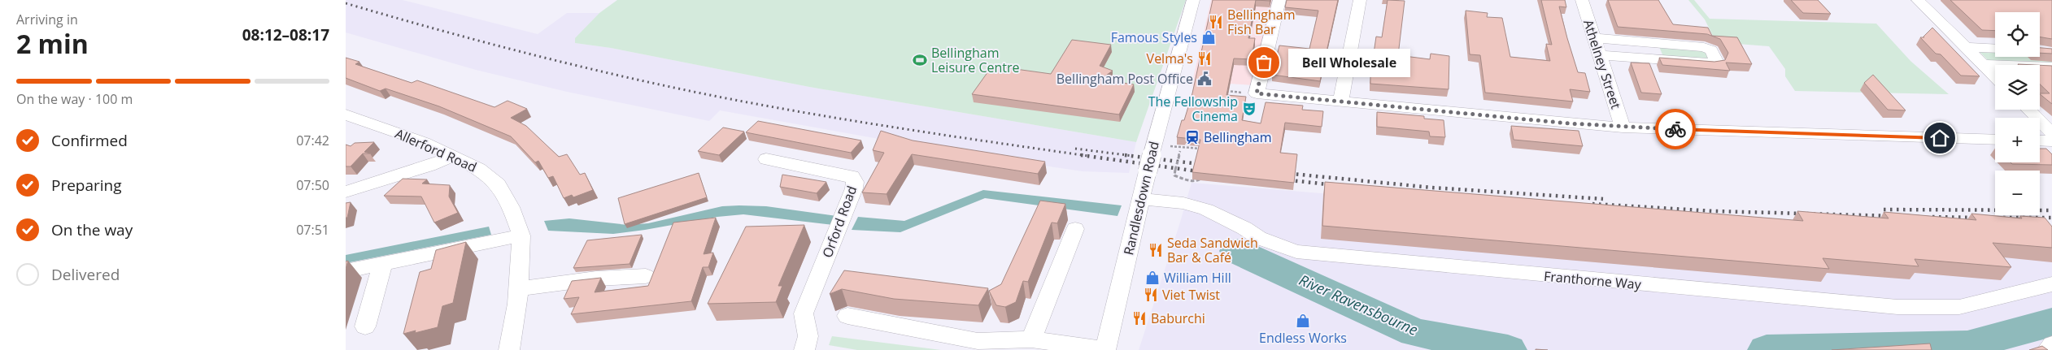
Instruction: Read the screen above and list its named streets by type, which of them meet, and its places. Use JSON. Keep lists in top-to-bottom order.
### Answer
{
  "streets": {
    "street": [
      "Athelney Street",
      "Allerford Road",
      "Randlesdown Road",
      "Orford Road",
      "Franthorne Way"
    ]
  },
  "crossings": [
    ["Randlesdown Road", "Franthorne Way"]
  ],
  "water": ["River Ravensbourne"],
  "places": {
    "restaurant": [
      "Bellingham Fish Bar",
      "Velma's",
      "Seda Sandwich Bar & Café",
      "Viet Twist",
      "Baburchi"
    ],
    "shop": ["Famous Styles", "William Hill", "Endless Works"],
    "sports": ["Bellingham Leisure Centre"],
    "other": ["Bell Wholesale"],
    "public building": ["Bellingham Post Office"],
    "theatre": ["The Fellowship Cinema"],
    "station": ["Bellingham"]
  },
  "page": {
    "heading": ["2 min", "Arriving in", "08:12–08:17"],
    "map_buttons": ["+", "−"],
    "bubble": "Bell Wholesale",
    "bar": "On the way · 100 m",
    "list": [
      ["Confirmed", "07:42"],
      ["Preparing", "07:50"],
      ["On the way", "07:51"],
      "Delivered"
    ]
  }
}
